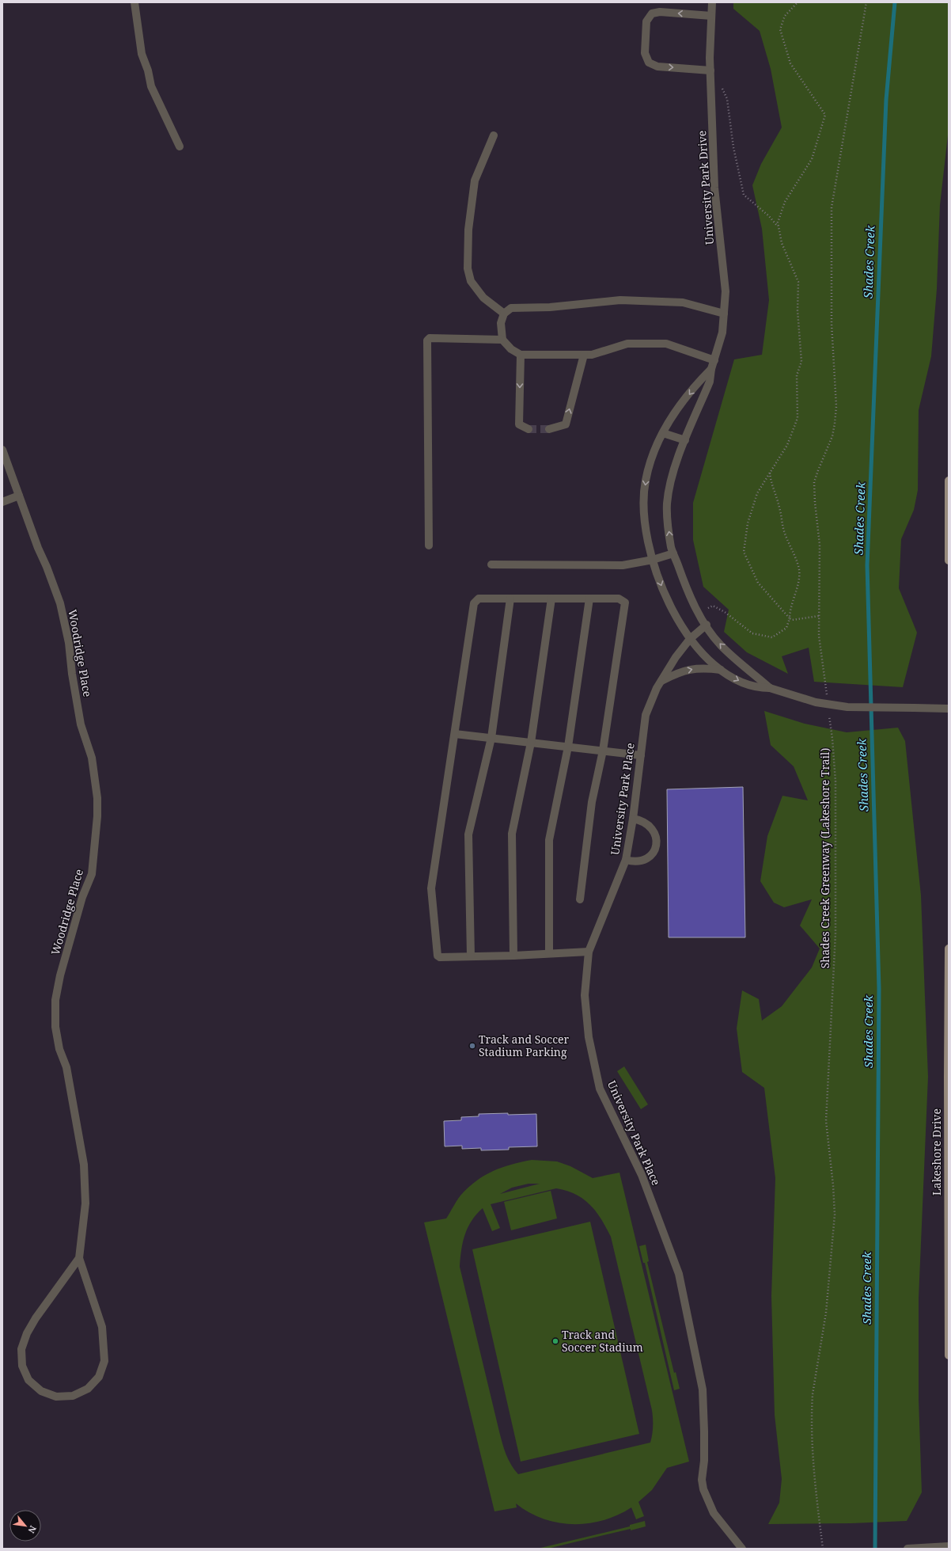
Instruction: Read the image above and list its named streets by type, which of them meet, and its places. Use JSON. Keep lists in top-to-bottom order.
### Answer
{
  "streets": {
    "main road": ["Lakeshore Drive"],
    "street": ["University Park Drive", "Woodridge Place", "University Park Place"],
    "path": ["Shades Creek Greenway (Lakeshore Trail)"]
  },
  "crossings": [
    ["University Park Drive", "University Park Place"]
  ],
  "water": ["Shades Creek"],
  "places": ["Track and Soccer Stadium Parking", "Track and Soccer Stadium"],
  "north": "bottom right"
}
